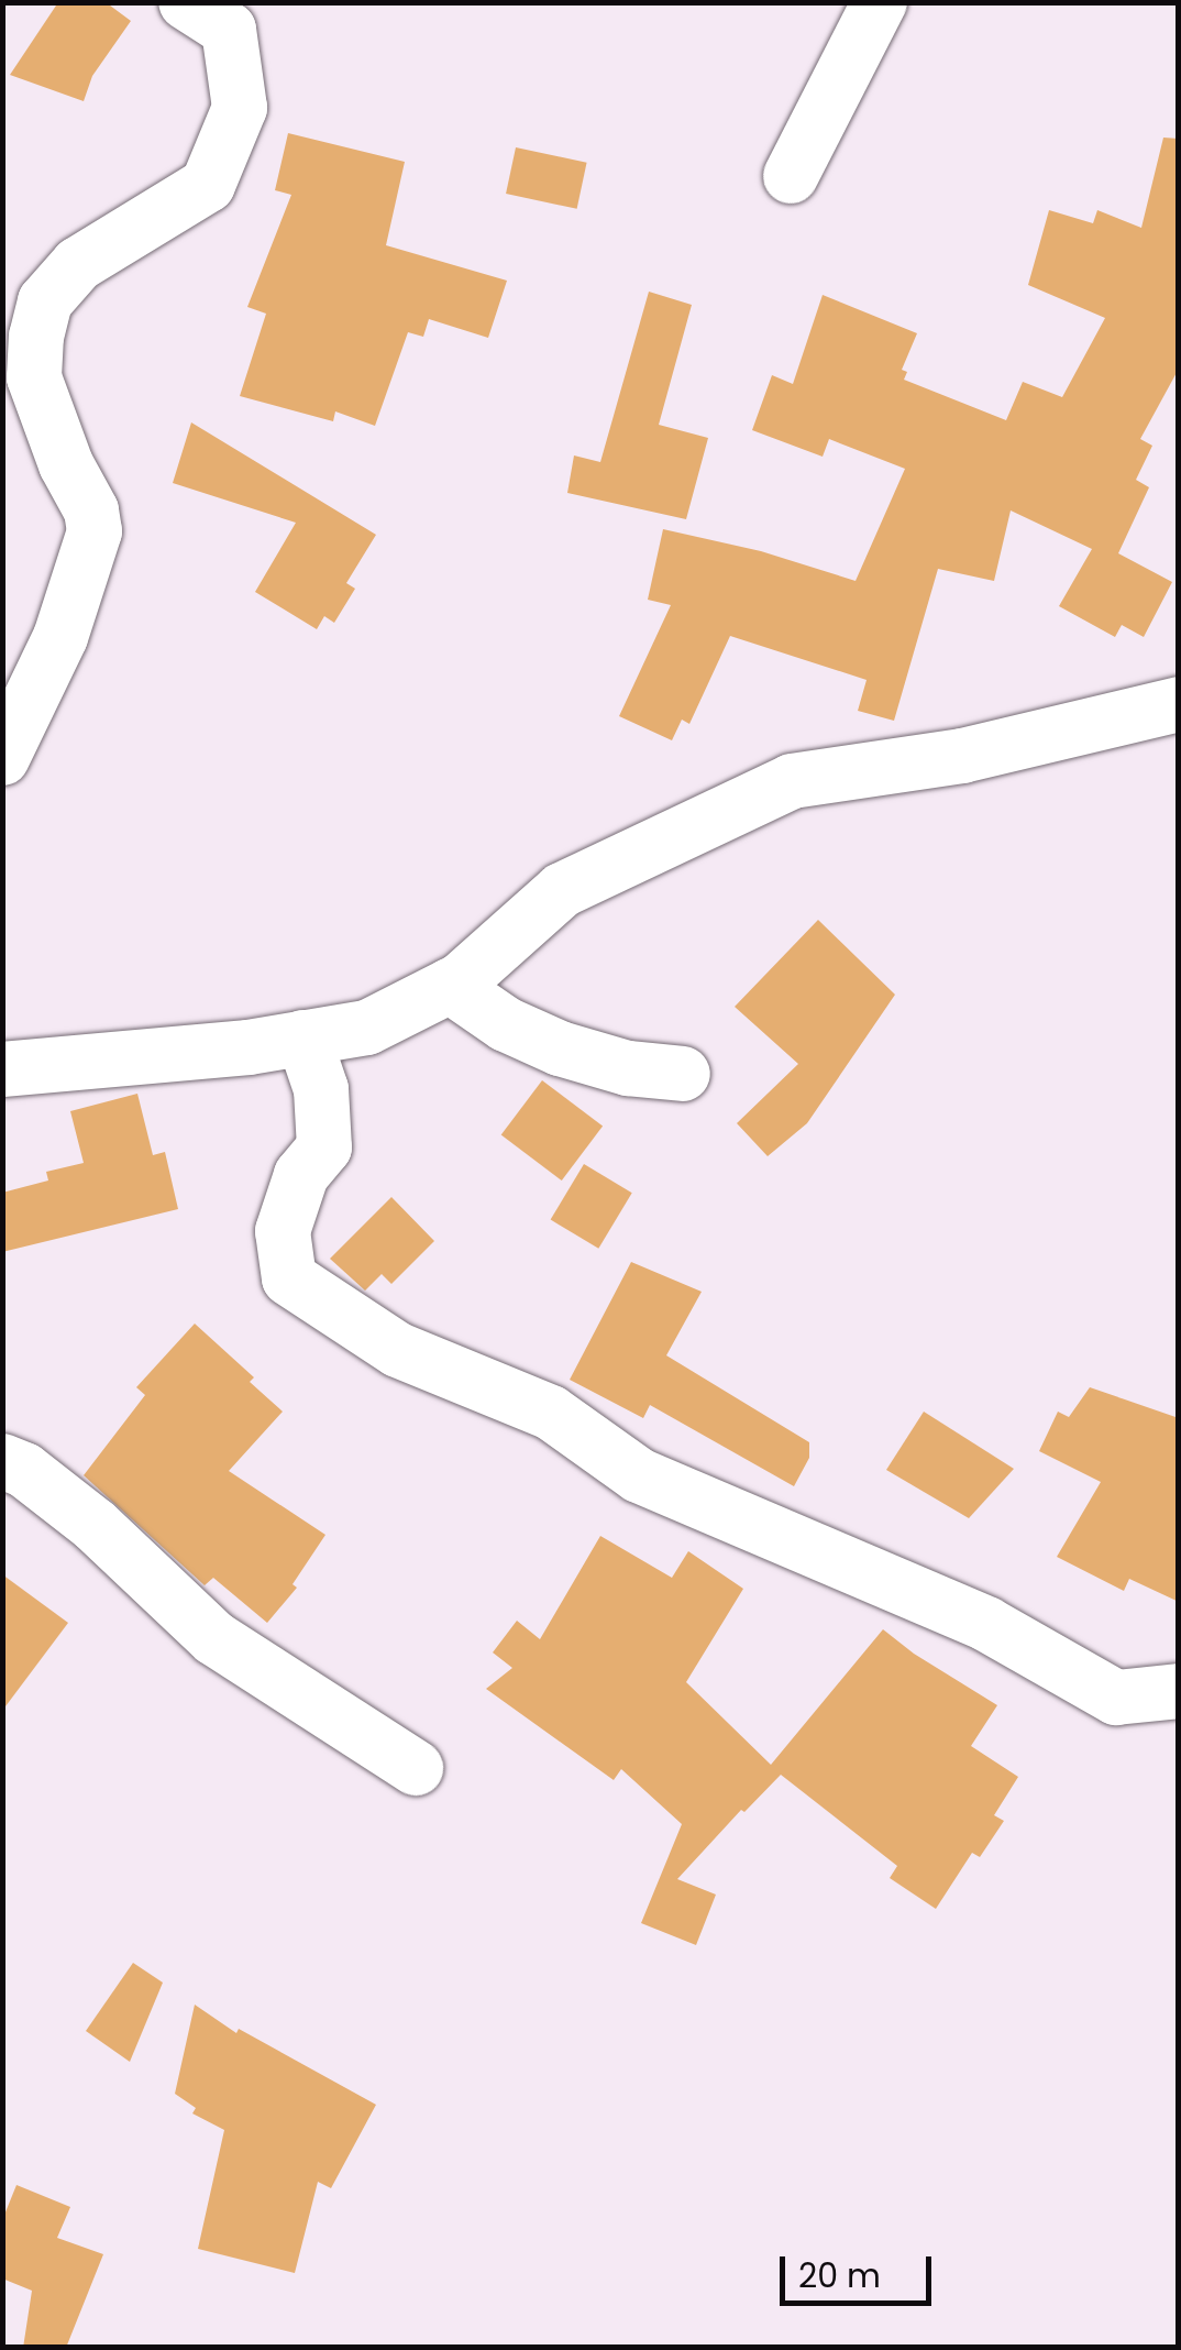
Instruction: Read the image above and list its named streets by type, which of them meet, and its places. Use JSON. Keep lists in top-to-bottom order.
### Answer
{
  "scale_bar": "20 m"
}
